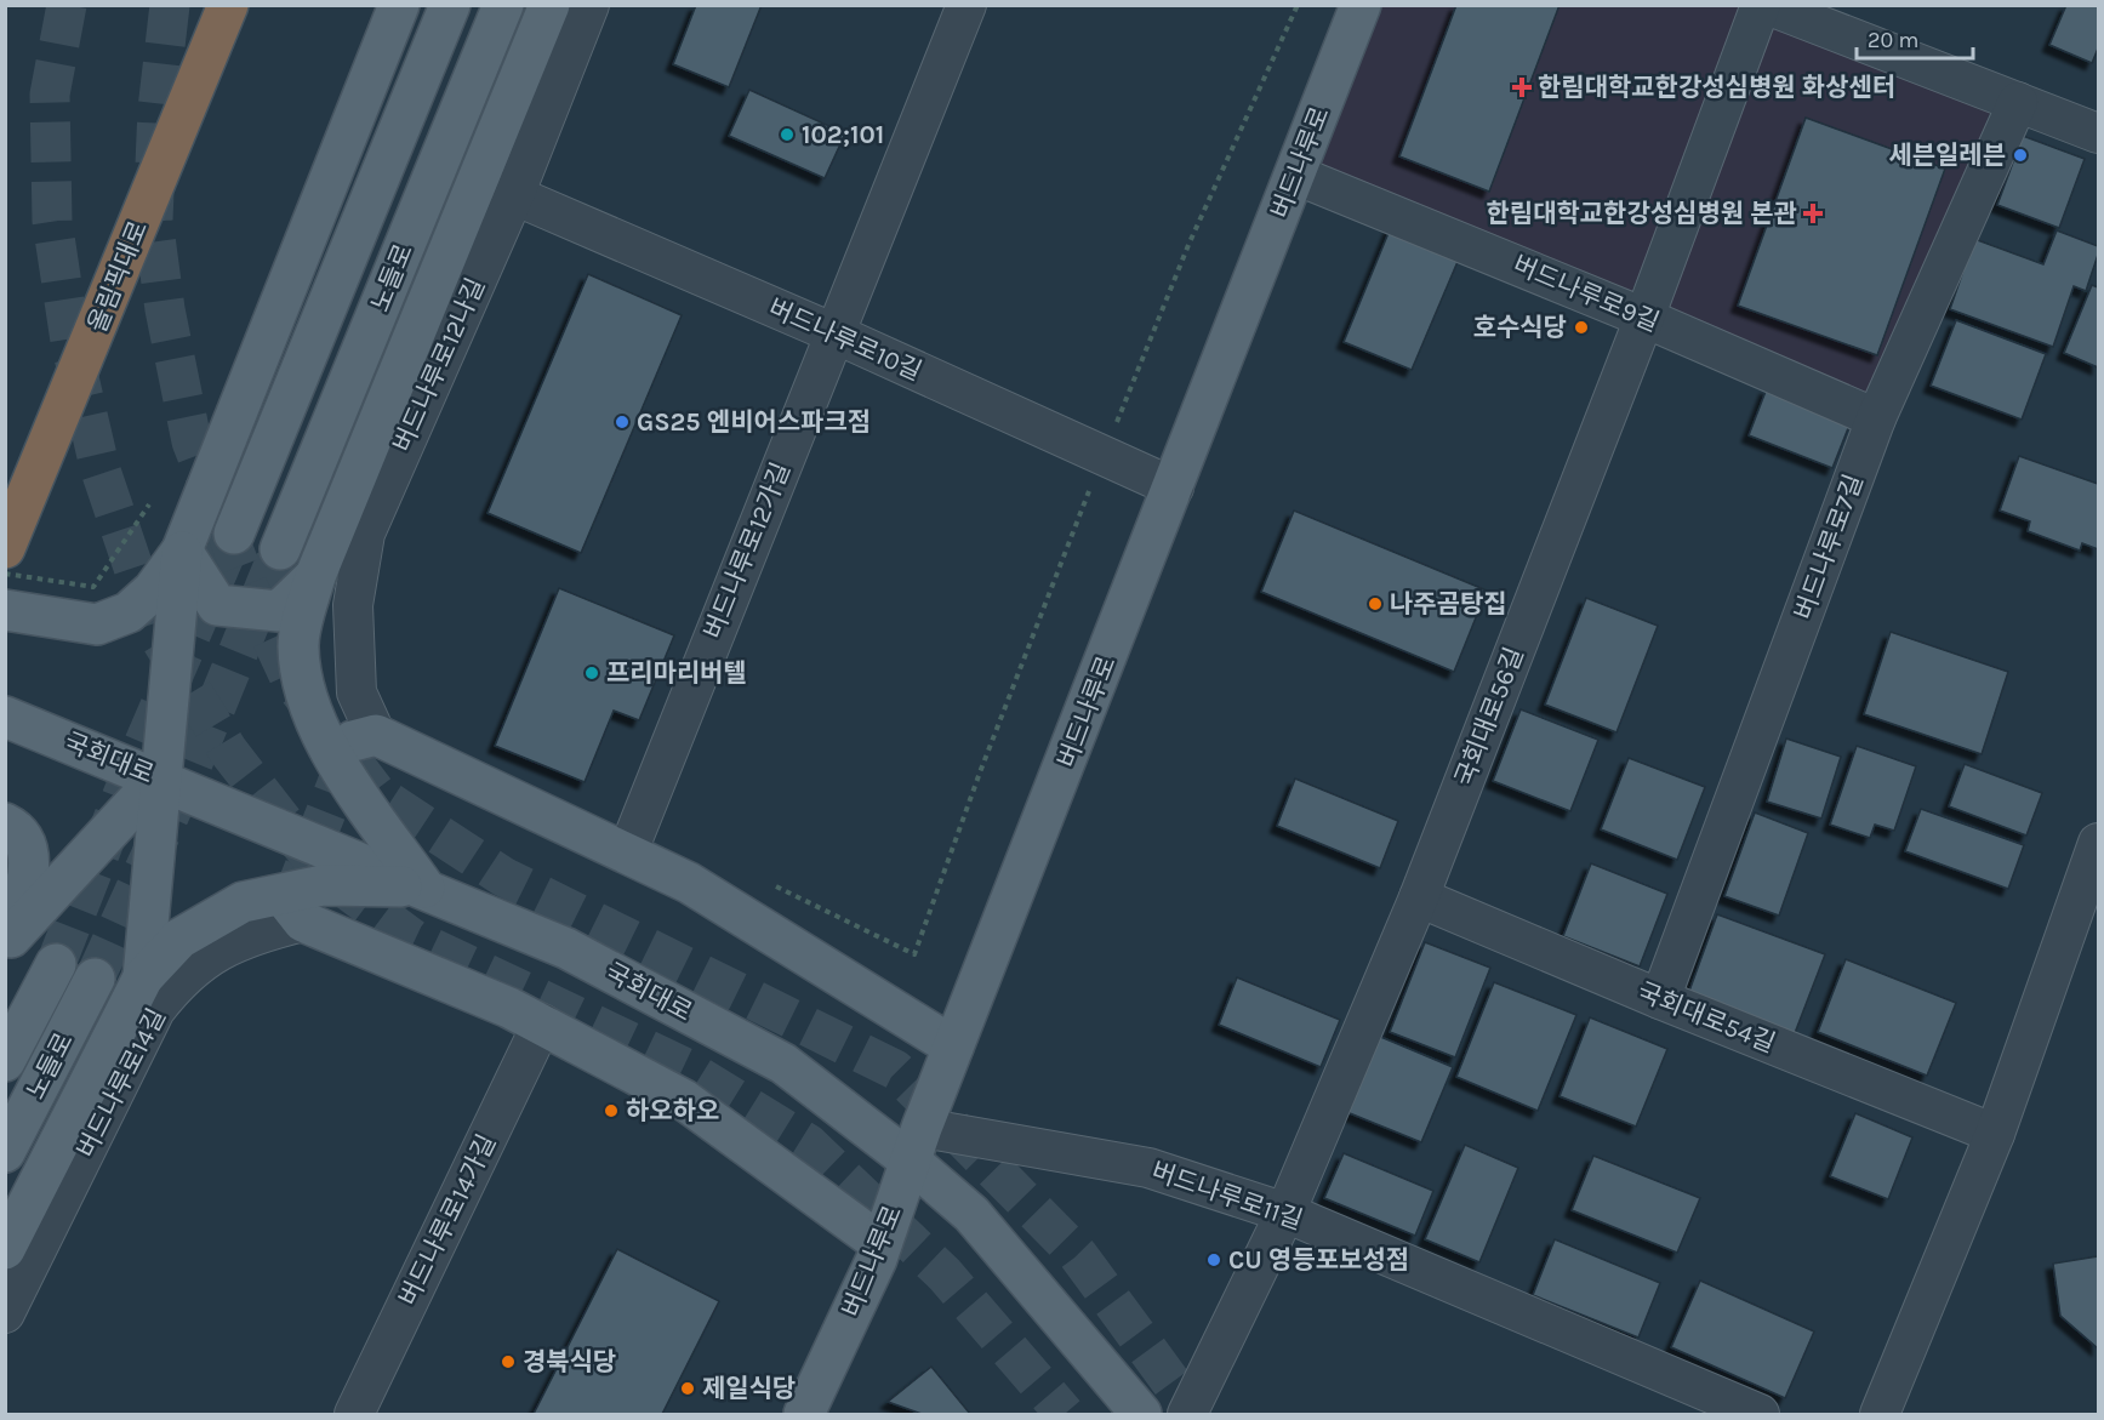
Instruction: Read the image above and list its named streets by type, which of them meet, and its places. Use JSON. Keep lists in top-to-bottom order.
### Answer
{
  "streets": {
    "highway": ["올림픽대로"],
    "main road": ["버드나루로", "노들로", "국회대로"],
    "street": [
      "버드나루로9길",
      "버드나루로10길",
      "버드나루로12나길",
      "버드나루로7길",
      "버드나루로12가길",
      "국회대로56길",
      "국회대로54길",
      "버드나루로14길",
      "버드나루로11길",
      "버드나루로14가길"
    ]
  },
  "crossings": [
    ["버드나루로", "버드나루로9길"],
    ["버드나루로", "버드나루로10길"],
    ["버드나루로", "국회대로"],
    ["버드나루로", "버드나루로11길"],
    ["버드나루로9길", "버드나루로7길"],
    ["버드나루로9길", "국회대로56길"],
    ["버드나루로10길", "버드나루로12나길"],
    ["버드나루로10길", "버드나루로12가길"],
    ["버드나루로7길", "국회대로54길"],
    ["국회대로56길", "국회대로54길"],
    ["국회대로56길", "버드나루로11길"],
    ["국회대로", "버드나루로11길"]
  ],
  "places": {
    "health": ["한림대학교한강성심병원 화상센터", "한림대학교한강성심병원 본관"],
    "other": [
      "102;101",
      "세븐일레븐",
      "호수식당",
      "GS25 엔비어스파크점",
      "나주곰탕집",
      "프리마리버텔",
      "하오하오",
      "CU 영등포보성점",
      "경북식당",
      "제일식당"
    ]
  },
  "scale_bar": "20 m"
}
